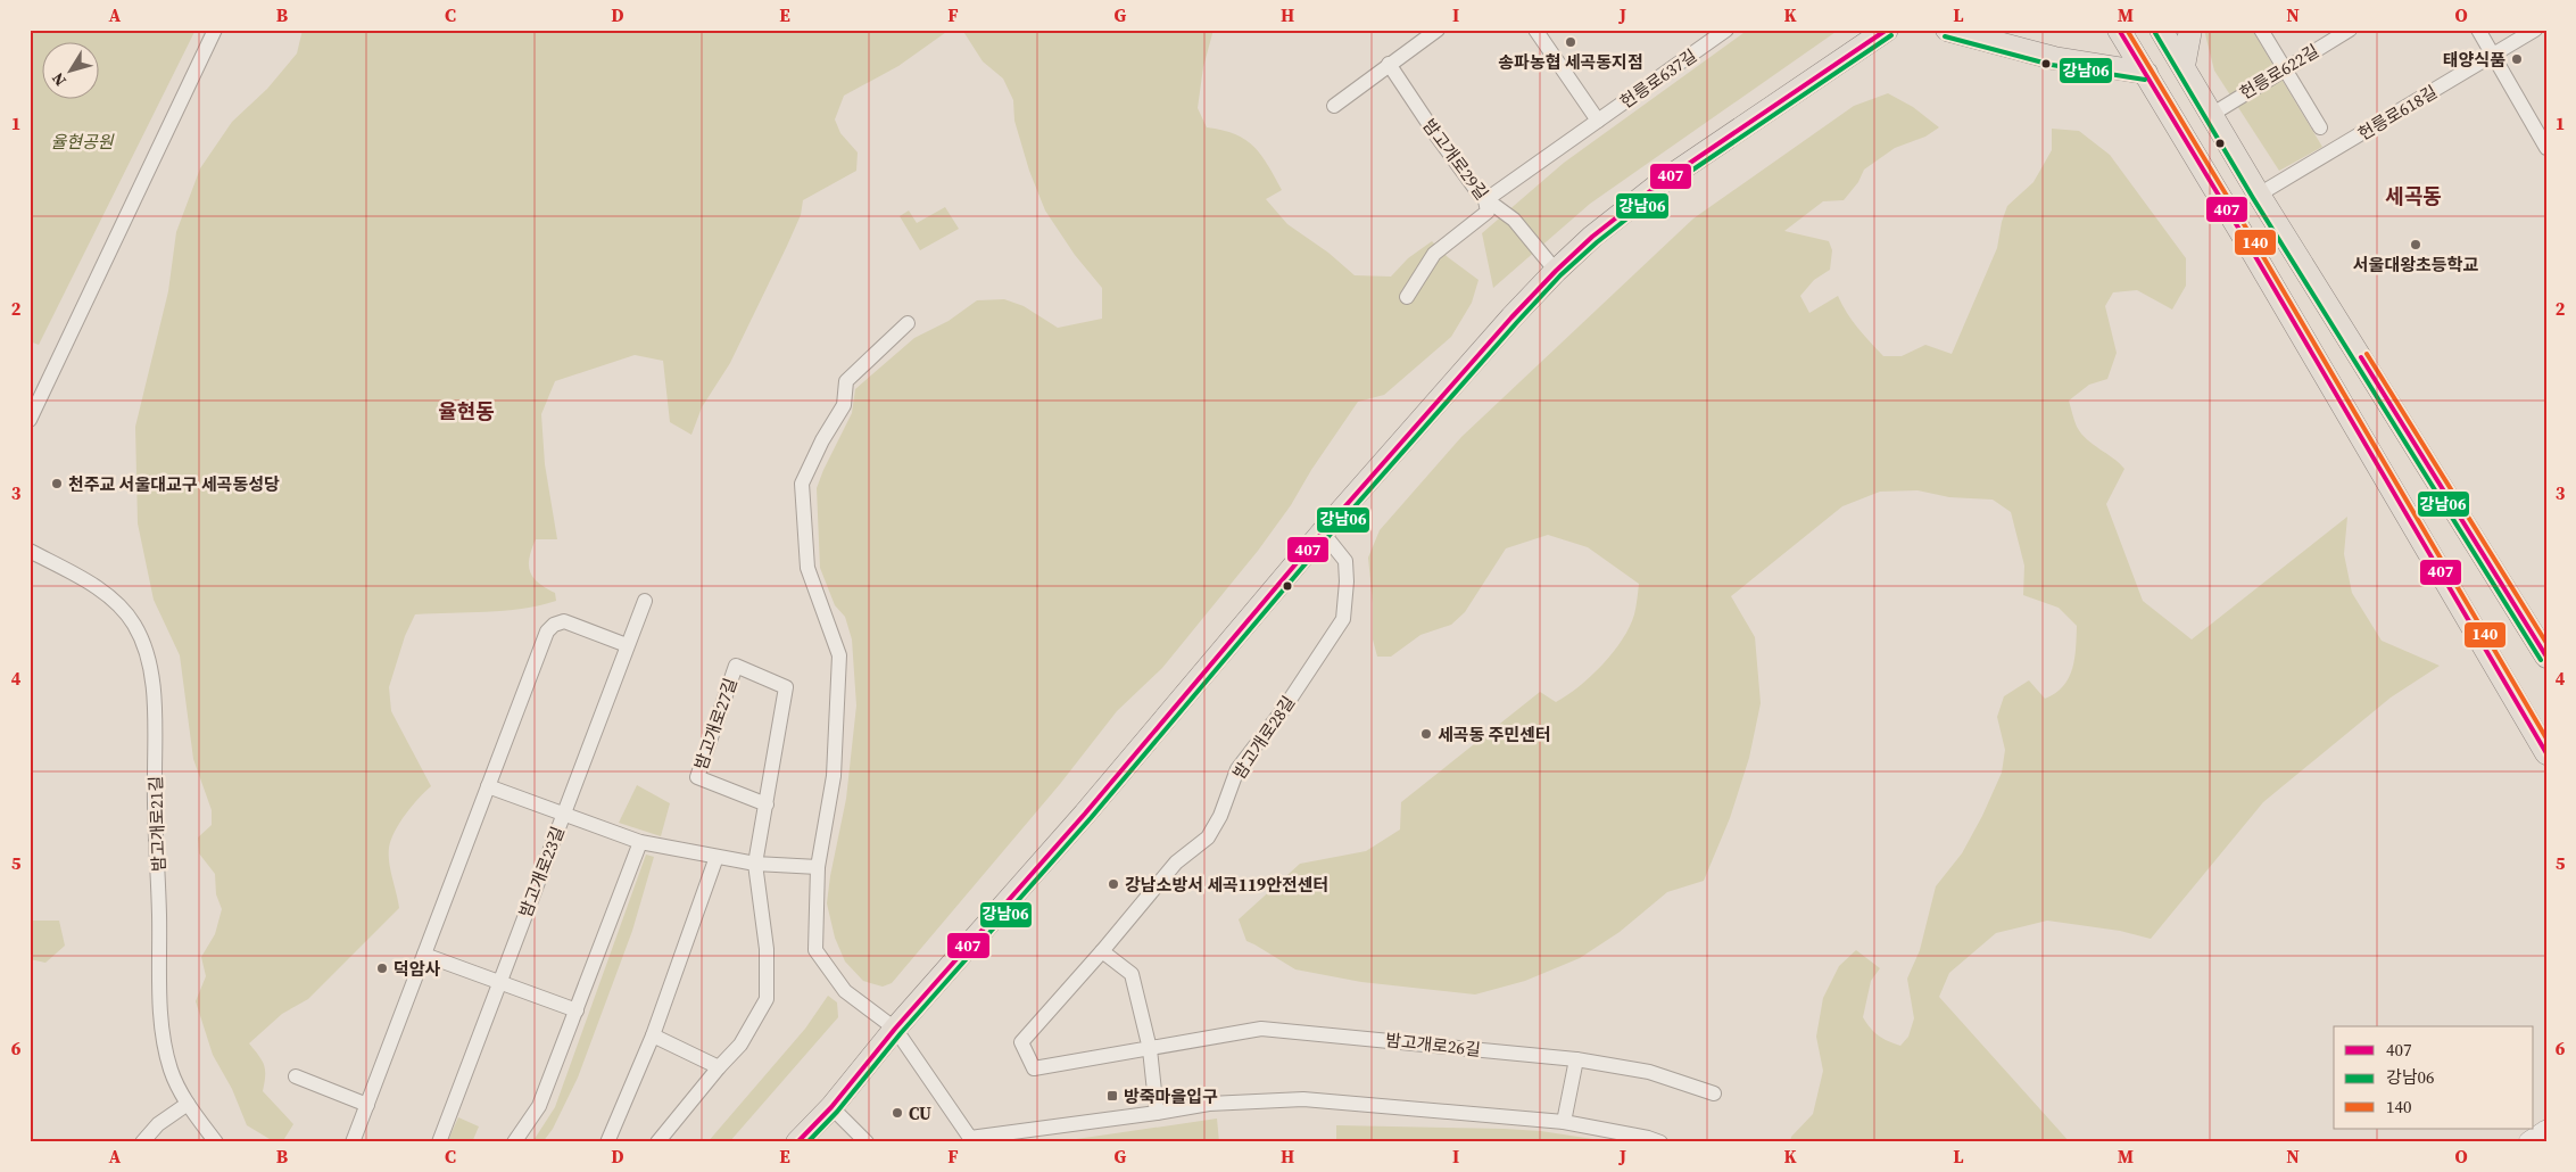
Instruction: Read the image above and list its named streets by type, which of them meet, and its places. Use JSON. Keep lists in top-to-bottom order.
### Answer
{
  "streets": {
    "street": [
      "헌릉로622길",
      "헌릉로637길",
      "헌릉로618길",
      "밤고개로29길",
      "밤고개로27길",
      "밤고개로28길",
      "밤고개로21길",
      "밤고개로23길",
      "밤고개로26길"
    ]
  },
  "crossings": [
    ["헌릉로637길", "밤고개로29길"],
    ["밤고개로28길", "밤고개로26길"]
  ],
  "districts": ["세곡동", "율현동"],
  "parks": ["율현공원"],
  "places": {
    "other": [
      "송파농협 세곡동지점",
      "태양식품",
      "서울대왕초등학교",
      "천주교 서울대교구 세곡동성당",
      "세곡동 주민센터",
      "강남소방서 세곡119안전센터",
      "덕암사",
      "CU"
    ],
    "transit": ["방죽마을입구"]
  },
  "lines": ["transit line 407", "transit line 140", "transit line 강남06"],
  "legend": ["407", "강남06", "140"],
  "north": "bottom left",
  "grid": {
    "columns": [
      "A",
      "B",
      "C",
      "D",
      "E",
      "F",
      "G",
      "H",
      "I",
      "J",
      "K",
      "L",
      "M",
      "N",
      "O"
    ],
    "rows": [
      "1",
      "2",
      "3",
      "4",
      "5",
      "6"
    ]
  }
}
